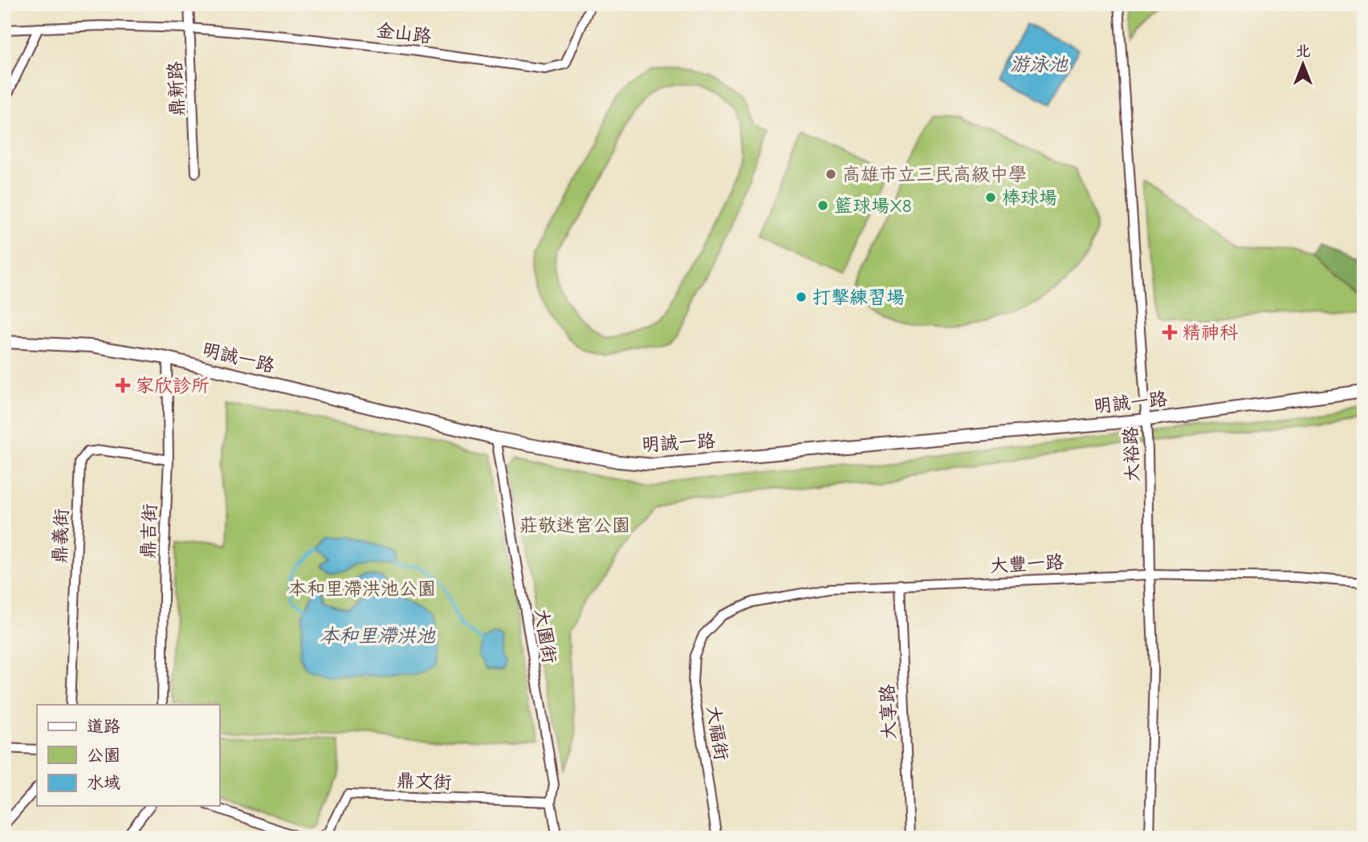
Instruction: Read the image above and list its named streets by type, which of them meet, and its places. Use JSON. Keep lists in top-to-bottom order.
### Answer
{
  "streets": {
    "street": [
      "金山路",
      "鼎新路",
      "明誠一路",
      "大裕路",
      "鼎吉街",
      "鼎義街",
      "大豐一路",
      "大園街",
      "大享路",
      "大福街",
      "鼎文街"
    ]
  },
  "crossings": [
    ["金山路", "鼎新路"],
    ["明誠一路", "大裕路"],
    ["明誠一路", "鼎吉街"],
    ["明誠一路", "大園街"],
    ["大裕路", "大豐一路"],
    ["鼎吉街", "鼎義街"],
    ["大豐一路", "大享路"],
    ["大豐一路", "大福街"],
    ["大園街", "鼎文街"]
  ],
  "water": ["游泳池", "本和里滯洪池"],
  "parks": ["莊敬迷宮公園", "本和里滯洪池公園"],
  "places": {
    "other": [
      "高雄市立三民高級中學",
      "棒球場",
      "籃球場X8",
      "打擊練習場"
    ],
    "health": ["精神科", "家欣診所"]
  },
  "legend": ["道路", "公園", "水域"],
  "north": "top"
}
